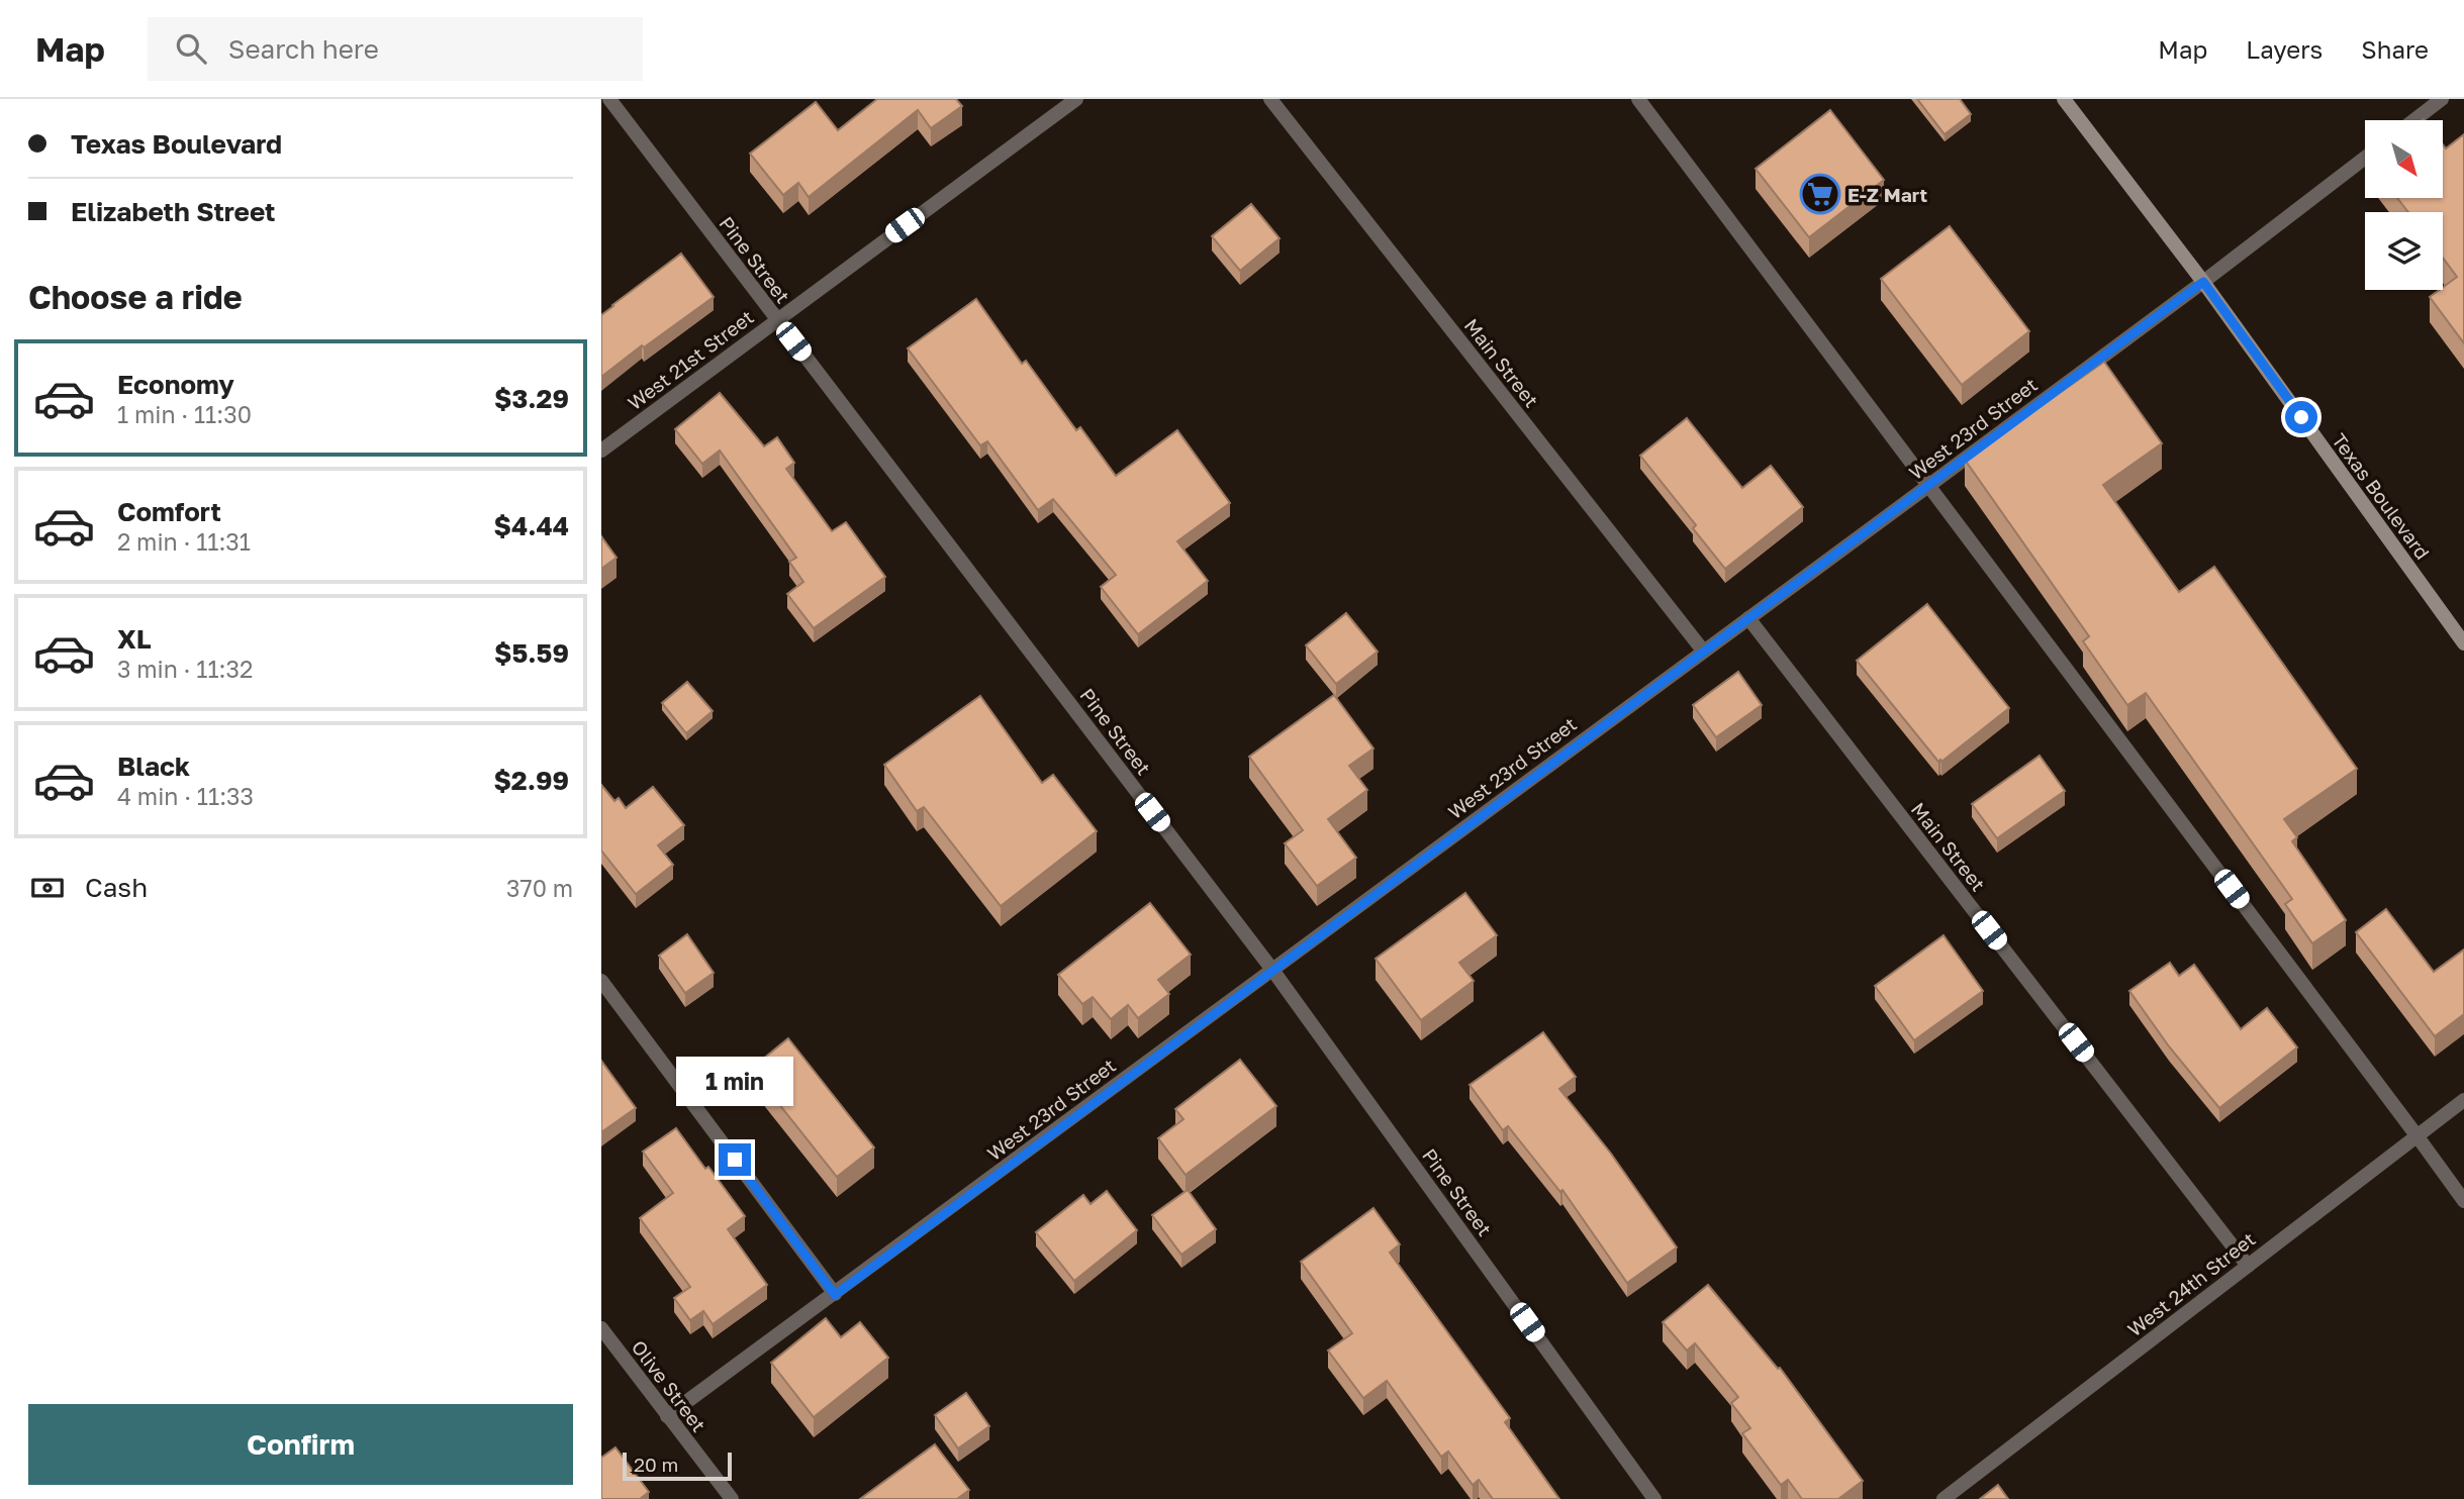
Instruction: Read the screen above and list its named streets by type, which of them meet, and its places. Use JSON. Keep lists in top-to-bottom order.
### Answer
{
  "streets": {
    "main road": ["Texas Boulevard"],
    "street": [
      "Pine Street",
      "West 21st Street",
      "Main Street",
      "West 23rd Street",
      "West 24th Street",
      "Olive Street"
    ]
  },
  "crossings": [
    ["Pine Street", "West 21st Street"],
    ["Pine Street", "West 23rd Street"],
    ["Main Street", "West 23rd Street"],
    ["Main Street", "West 24th Street"],
    ["West 23rd Street", "Texas Boulevard"],
    ["West 23rd Street", "Olive Street"]
  ],
  "places": {
    "supermarket": ["E-Z Mart"]
  },
  "scale_bar": "20 m",
  "north": "bottom right",
  "page": {
    "header": "Map",
    "search": "Search here",
    "nav": ["Map", "Layers", "Share"],
    "banner": ["Texas Boulevard", "Elizabeth Street"],
    "heading": "Choose a ride",
    "list": [
      {
        "name": "Economy",
        "note": "1 min · 11:30",
        "value": "$3.29"
      },
      {
        "name": "Comfort",
        "note": "2 min · 11:31",
        "value": "$4.44"
      },
      {
        "name": "XL",
        "note": "3 min · 11:32",
        "value": "$5.59"
      },
      {
        "name": "Black",
        "note": "4 min · 11:33",
        "value": "$2.99"
      }
    ],
    "pay": ["Cash", "370 m"],
    "bubble": "1 min",
    "buttons": "Confirm",
    "scale": "20 m"
  }
}
